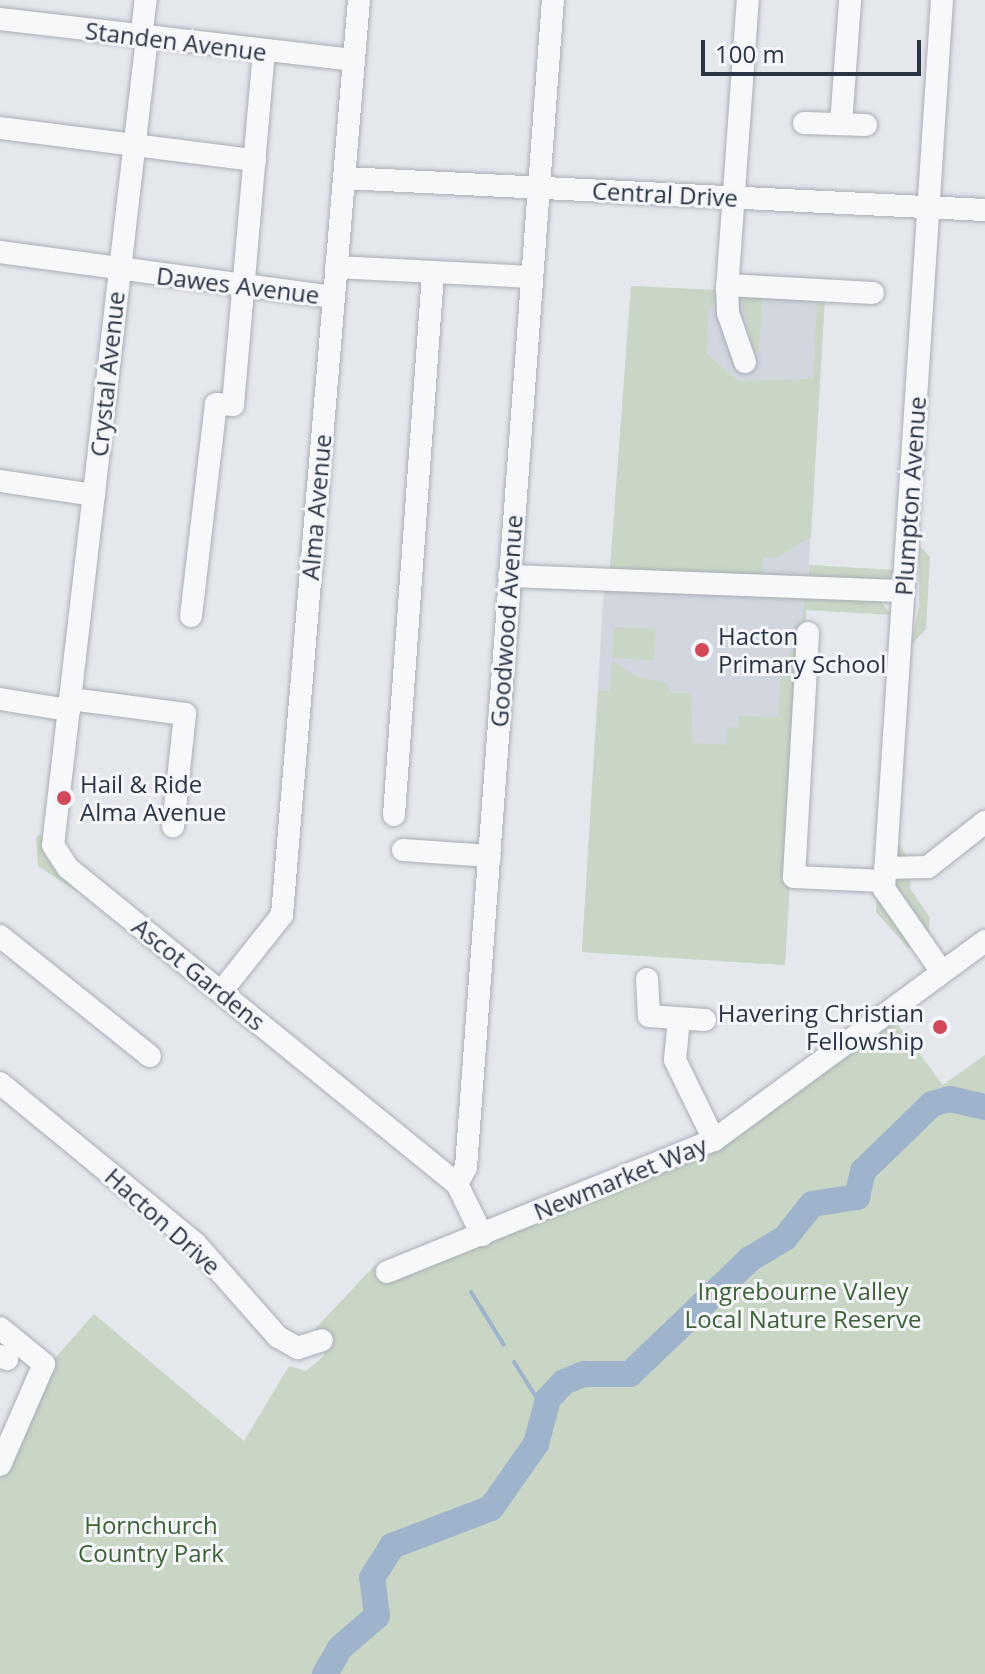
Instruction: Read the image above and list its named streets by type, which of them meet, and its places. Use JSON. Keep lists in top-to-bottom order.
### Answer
{
  "streets": {
    "street": [
      "Standen Avenue",
      "Central Drive",
      "Dawes Avenue",
      "Crystal Avenue",
      "Plumpton Avenue",
      "Alma Avenue",
      "Goodwood Avenue",
      "Ascot Gardens",
      "Newmarket Way",
      "Hacton Drive"
    ]
  },
  "crossings": [
    ["Standen Avenue", "Crystal Avenue"],
    ["Standen Avenue", "Alma Avenue"],
    ["Central Drive", "Plumpton Avenue"],
    ["Central Drive", "Alma Avenue"],
    ["Central Drive", "Goodwood Avenue"],
    ["Dawes Avenue", "Crystal Avenue"],
    ["Dawes Avenue", "Alma Avenue"],
    ["Crystal Avenue", "Ascot Gardens"],
    ["Plumpton Avenue", "Newmarket Way"],
    ["Alma Avenue", "Ascot Gardens"],
    ["Goodwood Avenue", "Ascot Gardens"]
  ],
  "parks": ["Ingrebourne Valley Local Nature Reserve", "Hornchurch Country Park"],
  "places": ["Hacton Primary School", "Hail & Ride Alma Avenue", "Havering Christian Fellowship"],
  "scale_bar": "100 m"
}
